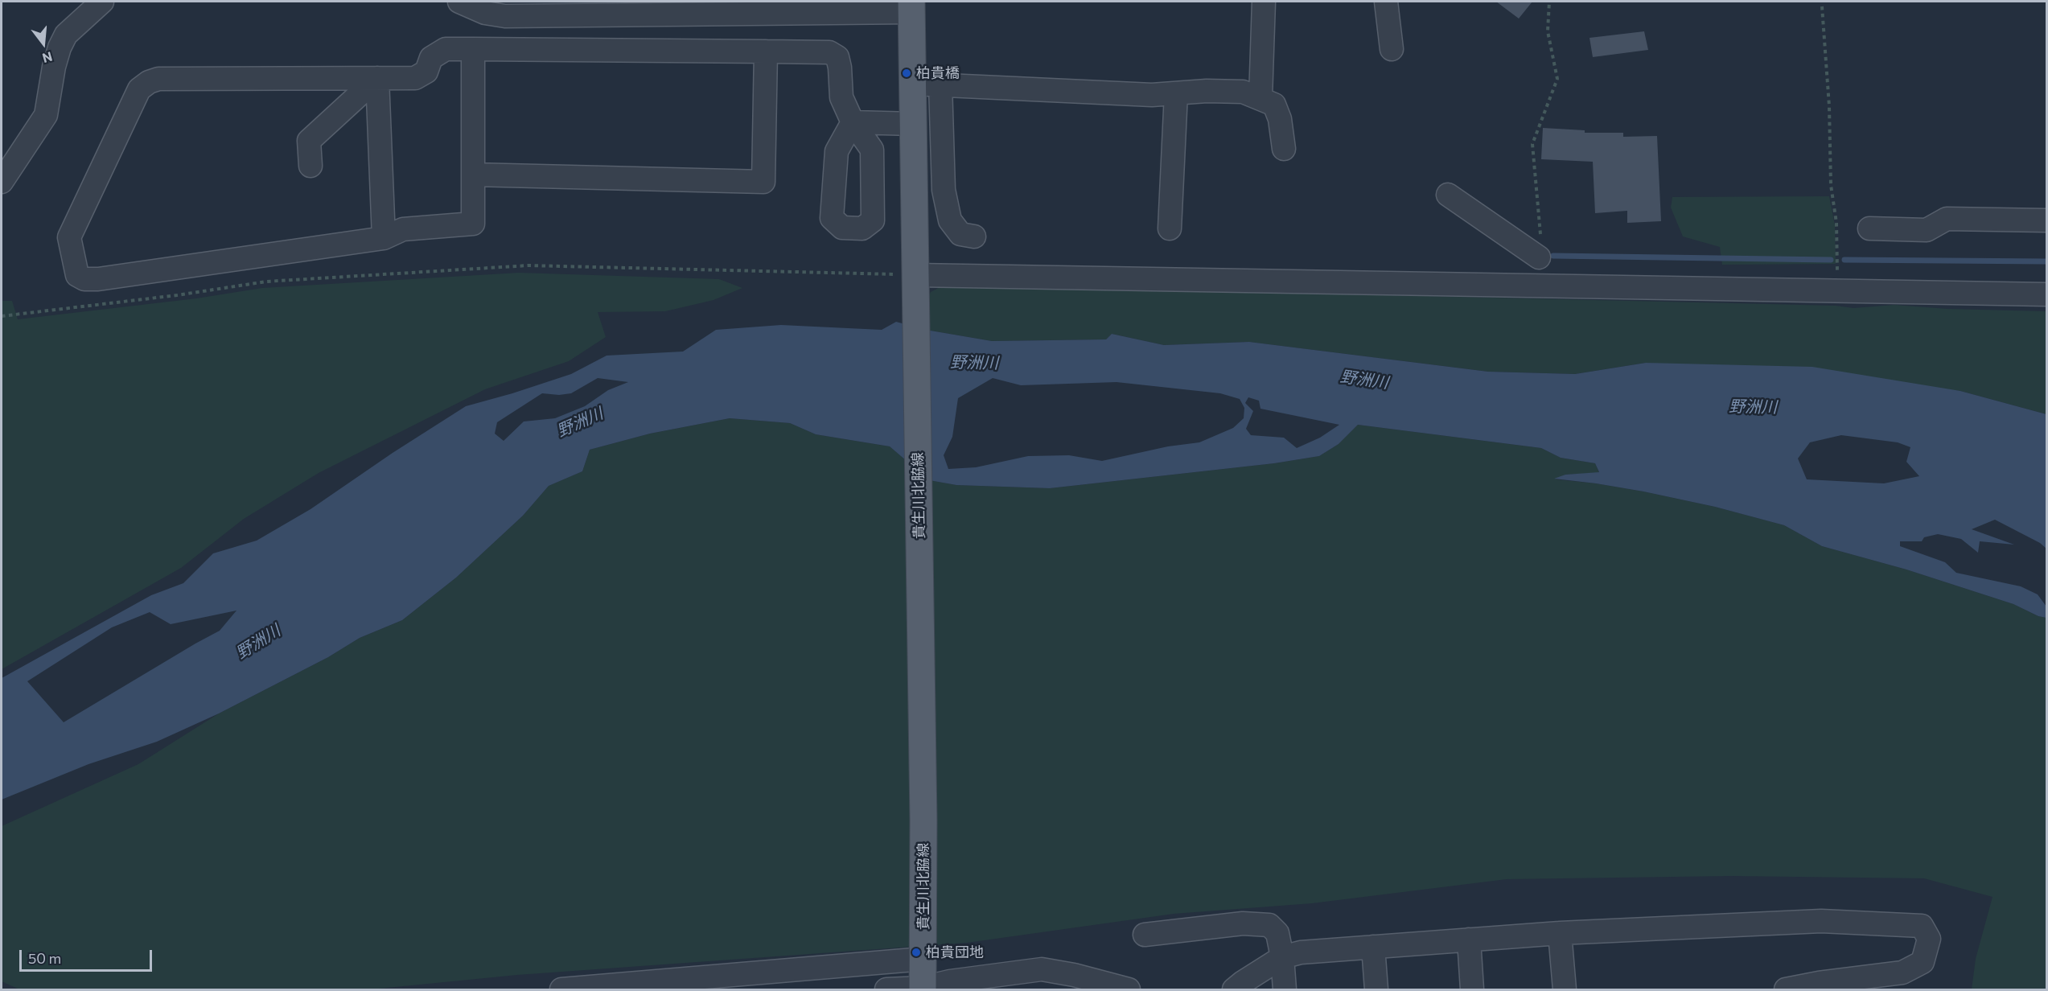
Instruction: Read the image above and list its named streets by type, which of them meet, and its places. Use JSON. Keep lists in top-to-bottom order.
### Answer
{
  "streets": {
    "main road": ["貴生川北脇線"]
  },
  "water": ["野洲川"],
  "places": ["柏貴橋", "柏貴団地"],
  "scale_bar": "50 m",
  "north": "bottom"
}
